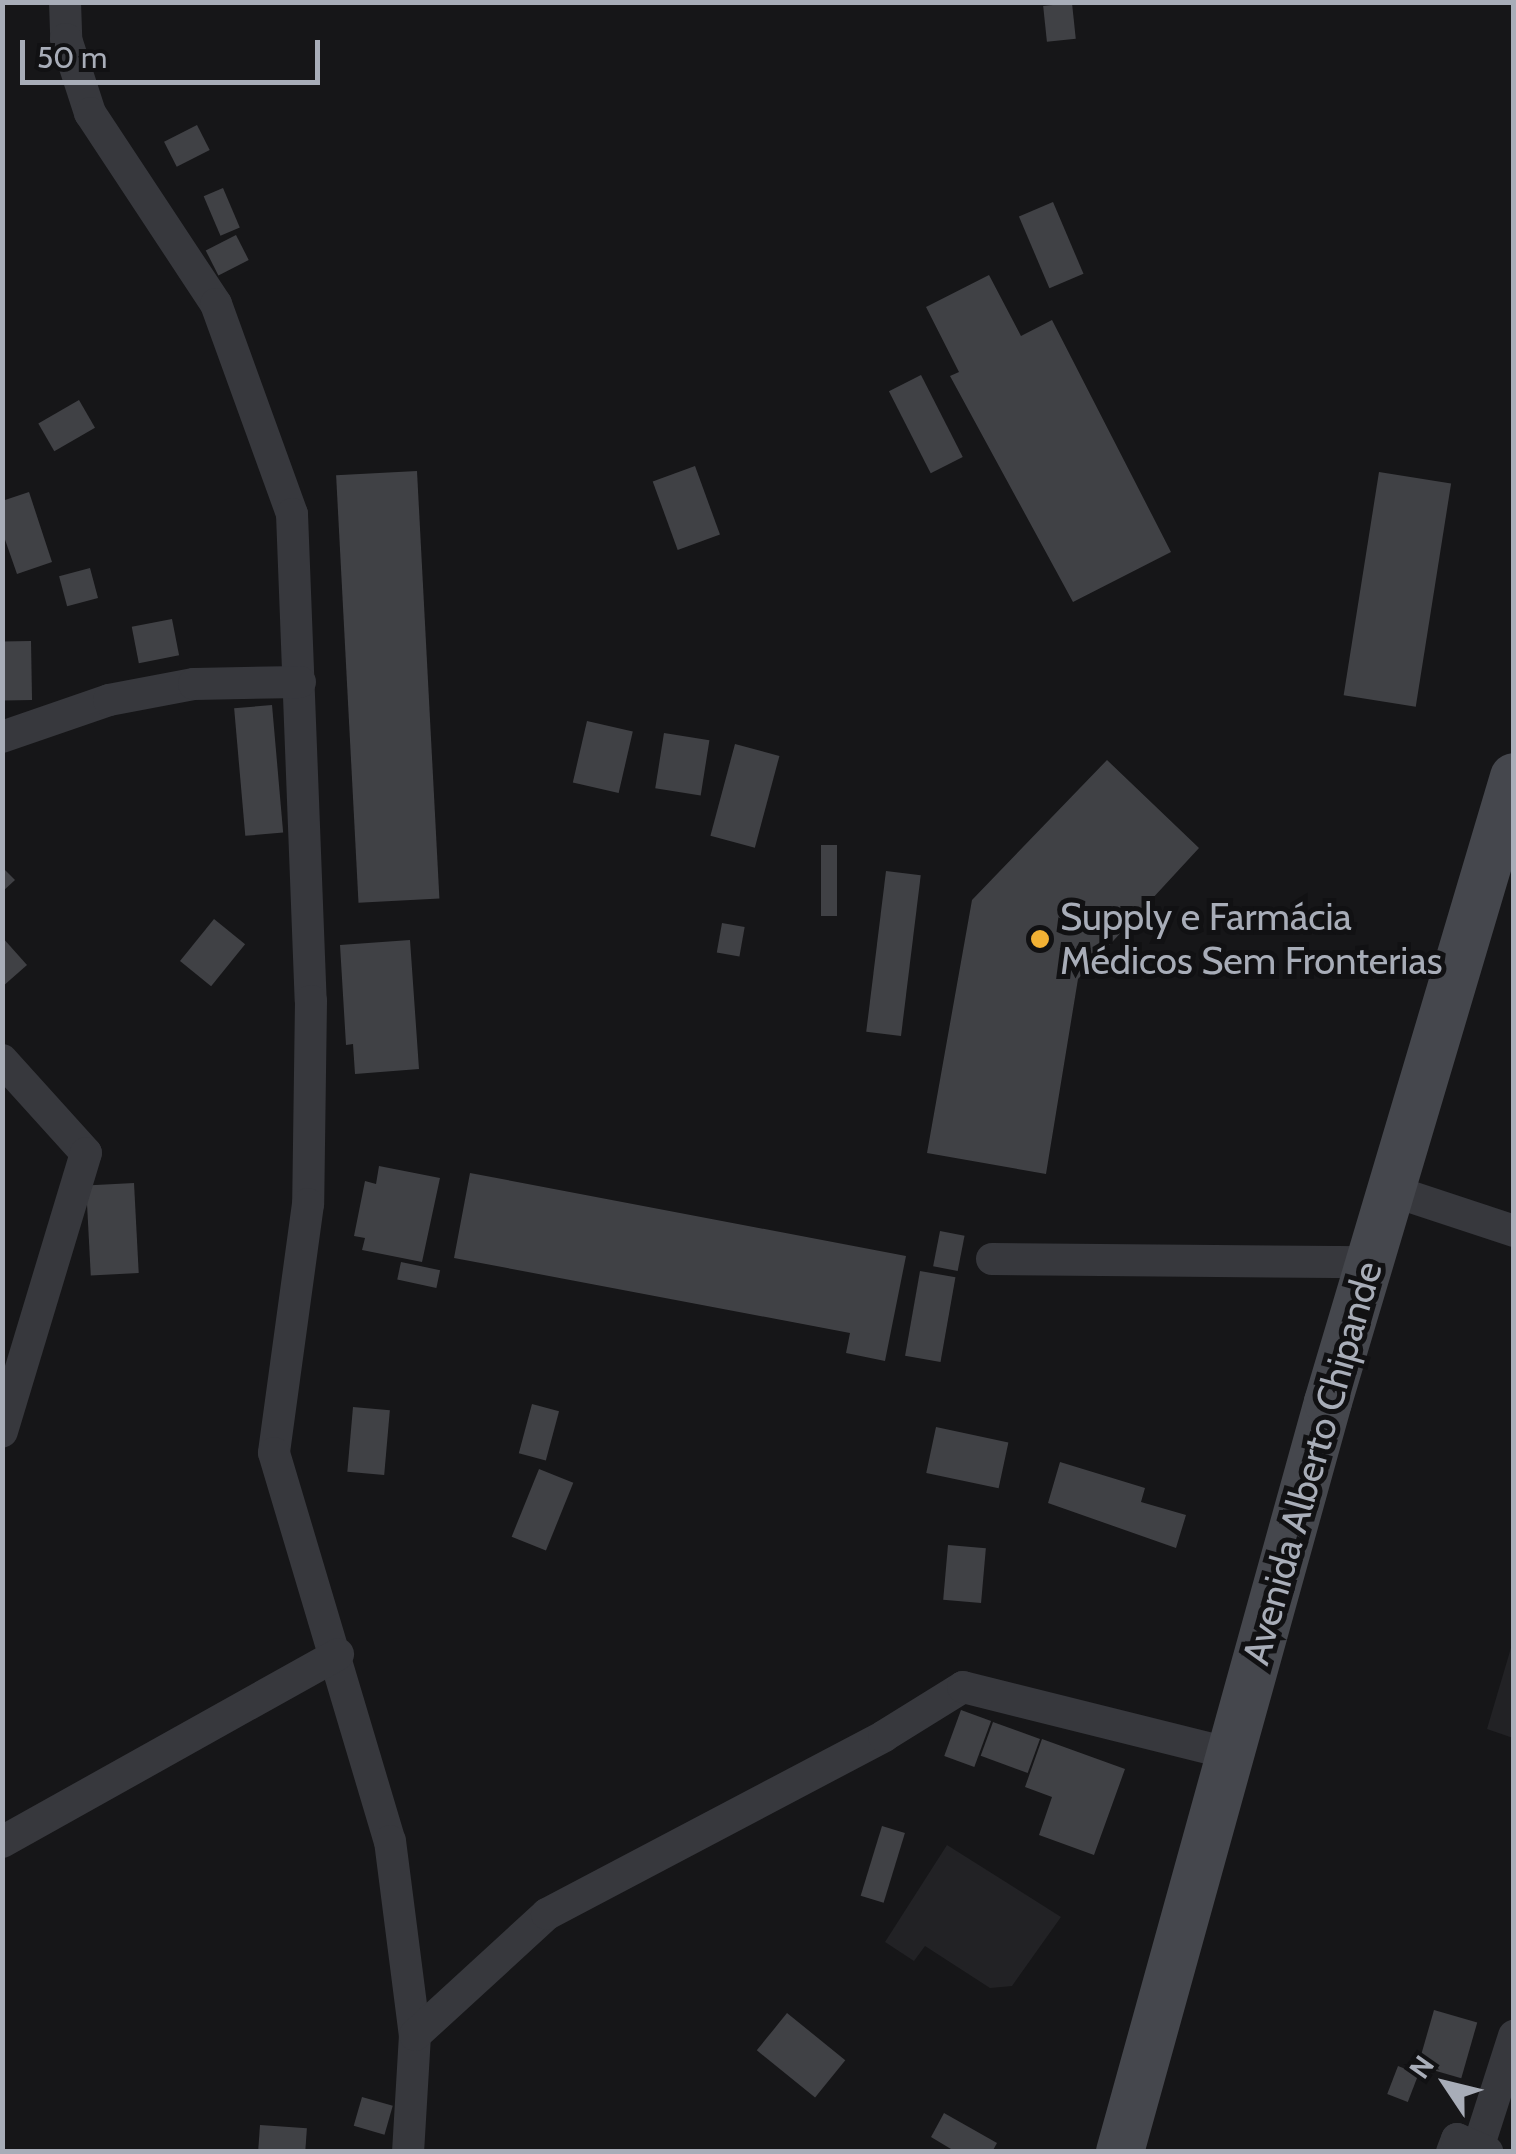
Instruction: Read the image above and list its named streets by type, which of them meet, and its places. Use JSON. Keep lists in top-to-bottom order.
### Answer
{
  "streets": {
    "main road": ["Avenida Alberto Chipande"]
  },
  "places": ["Supply e Farmácia Médicos Sem Fronterias"],
  "scale_bar": "50 m",
  "north": "top left"
}
